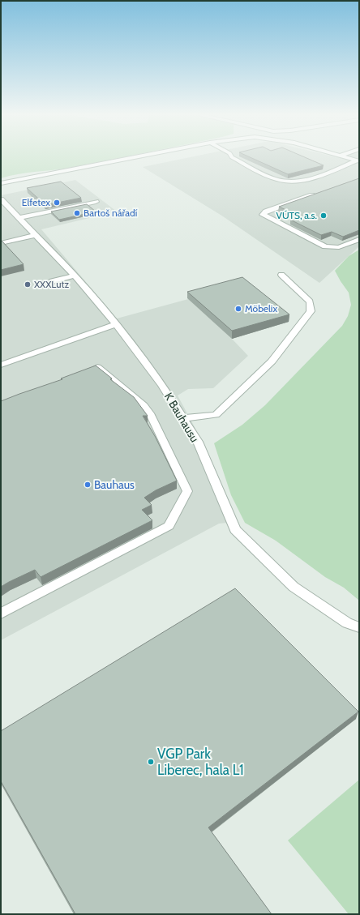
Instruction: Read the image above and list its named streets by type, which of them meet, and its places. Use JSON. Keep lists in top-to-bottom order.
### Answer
{
  "streets": {
    "street": ["K Bauhausu"]
  },
  "places": [
    "Elfetex",
    "Bartoš nářadí",
    "VÚTS, a.s.",
    "XXXLutz",
    "Möbelix",
    "Bauhaus",
    "VGP Park Liberec, hala L1"
  ]
}
